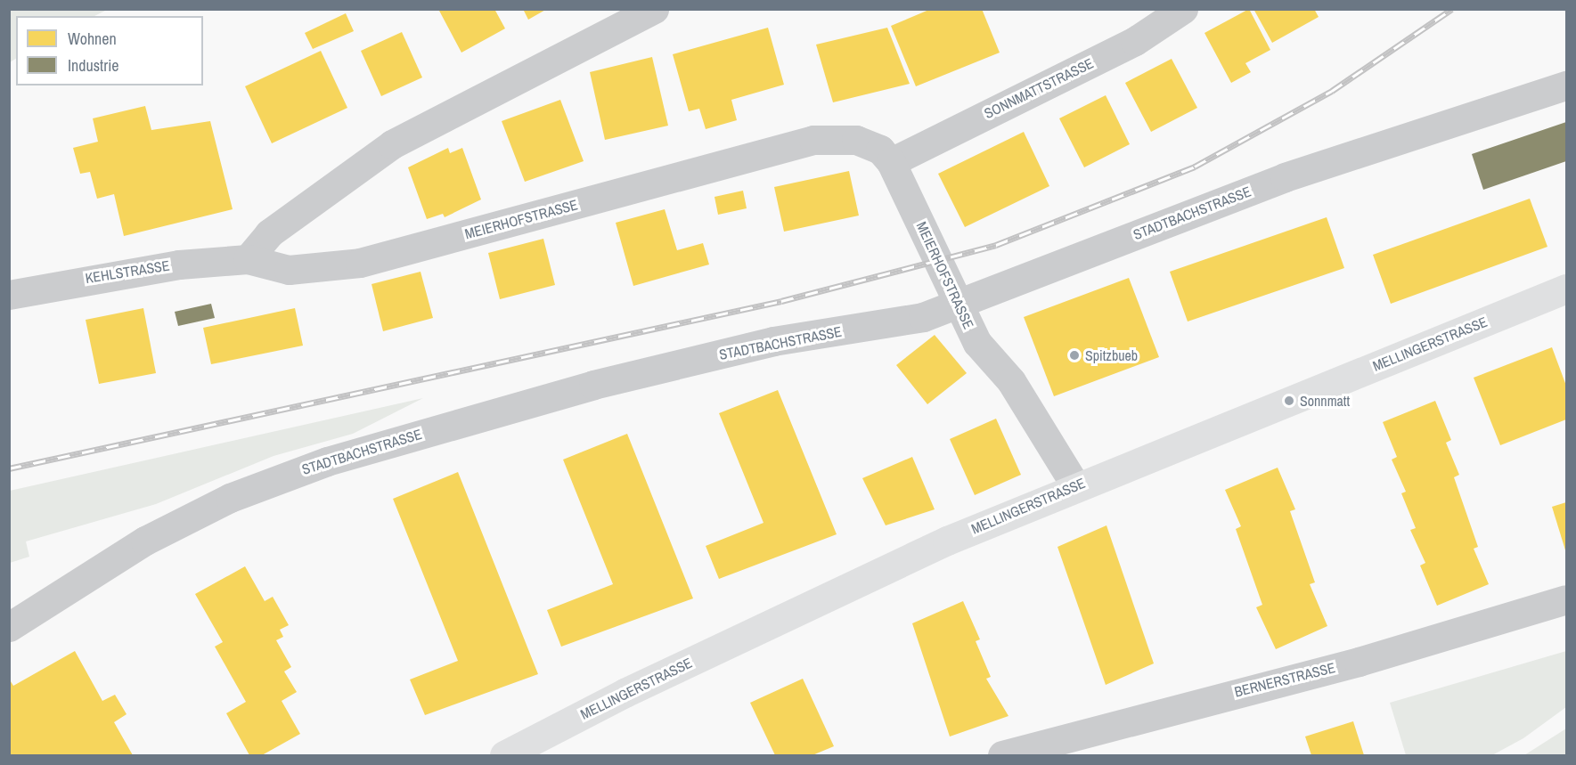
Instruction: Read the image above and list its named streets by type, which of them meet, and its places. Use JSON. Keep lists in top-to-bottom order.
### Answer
{
  "streets": {
    "main road": ["MELLINGERSTRASSE"],
    "street": [
      "SONNMATTSTRASSE",
      "STADTBACHSTRASSE",
      "MEIERHOFSTRASSE",
      "KEHLSTRASSE",
      "BERNERSTRASSE"
    ]
  },
  "crossings": [
    ["SONNMATTSTRASSE", "MEIERHOFSTRASSE"],
    ["STADTBACHSTRASSE", "MEIERHOFSTRASSE"],
    ["MEIERHOFSTRASSE", "KEHLSTRASSE"],
    ["MEIERHOFSTRASSE", "MELLINGERSTRASSE"]
  ],
  "places": ["Spitzbueb", "Sonnmatt"],
  "legend": ["Wohnen", "Industrie"]
}
